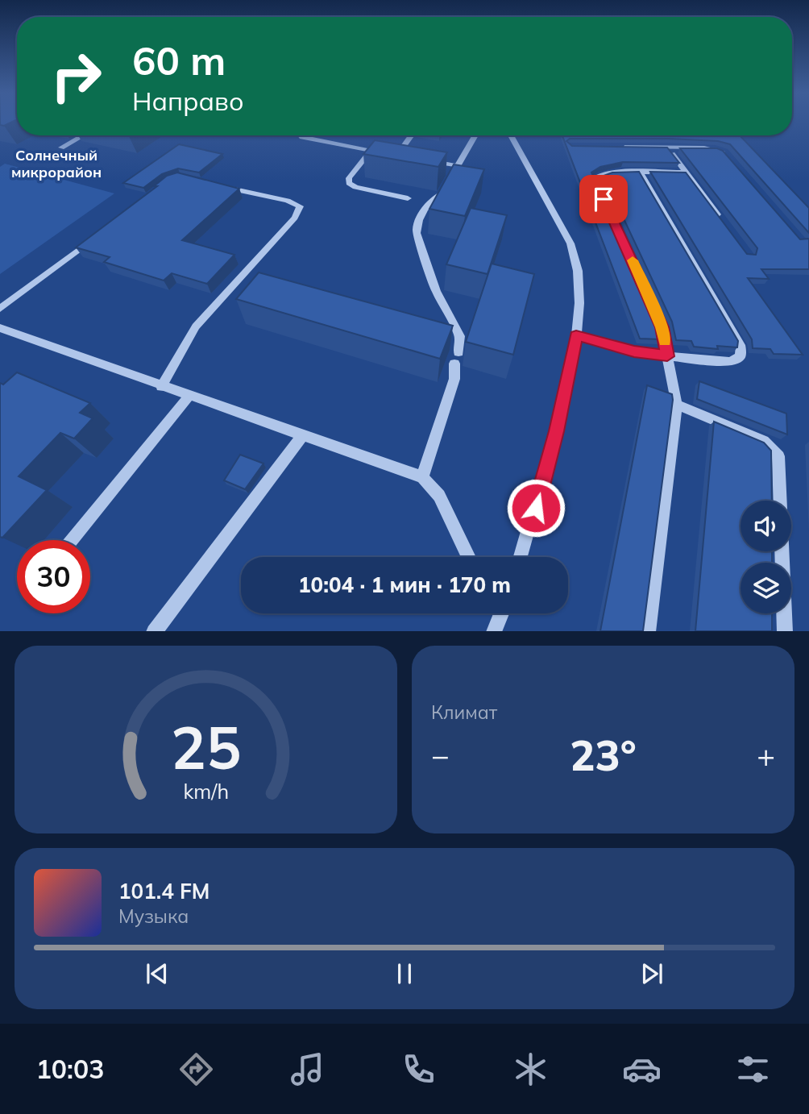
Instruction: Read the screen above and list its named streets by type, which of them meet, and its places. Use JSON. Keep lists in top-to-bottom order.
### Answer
{
  "districts": ["Солнечный микрорайон"],
  "page": {
    "turn": ["60 m", "Направо"],
    "limit": "30",
    "trip": "10:04 · 1 мин · 170 m",
    "tile": "Климат",
    "heat": ["−", "23°", "+"],
    "song": ["101.4 FM", "Музыка"],
    "tabs": "10:03",
    "gauge": ["25", "km/h"]
  }
}
